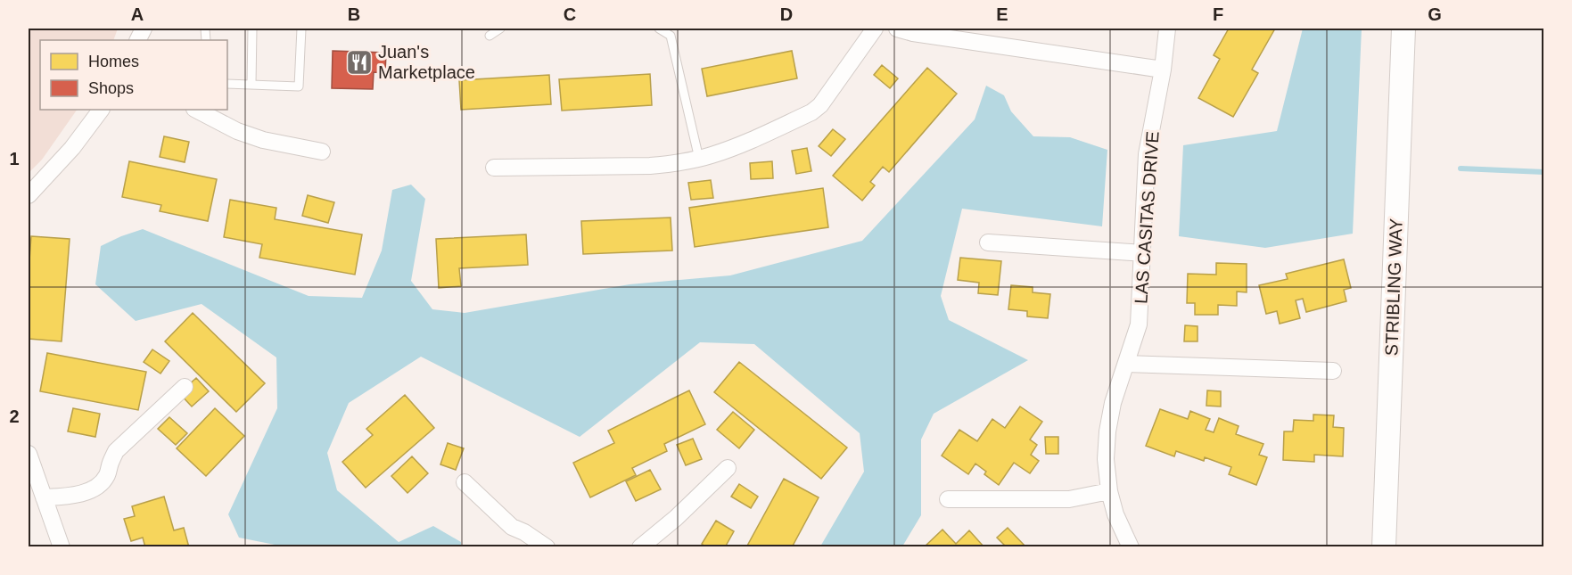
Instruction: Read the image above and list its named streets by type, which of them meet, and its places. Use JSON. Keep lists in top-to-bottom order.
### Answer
{
  "streets": {
    "street": ["LAS CASITAS DRIVE", "STRIBLING WAY"]
  },
  "places": {
    "restaurant": ["Juan's Marketplace"]
  },
  "legend": ["Homes", "Shops"],
  "grid": {
    "columns": [
      "A",
      "B",
      "C",
      "D",
      "E",
      "F",
      "G"
    ],
    "rows": ["1", "2"]
  }
}
